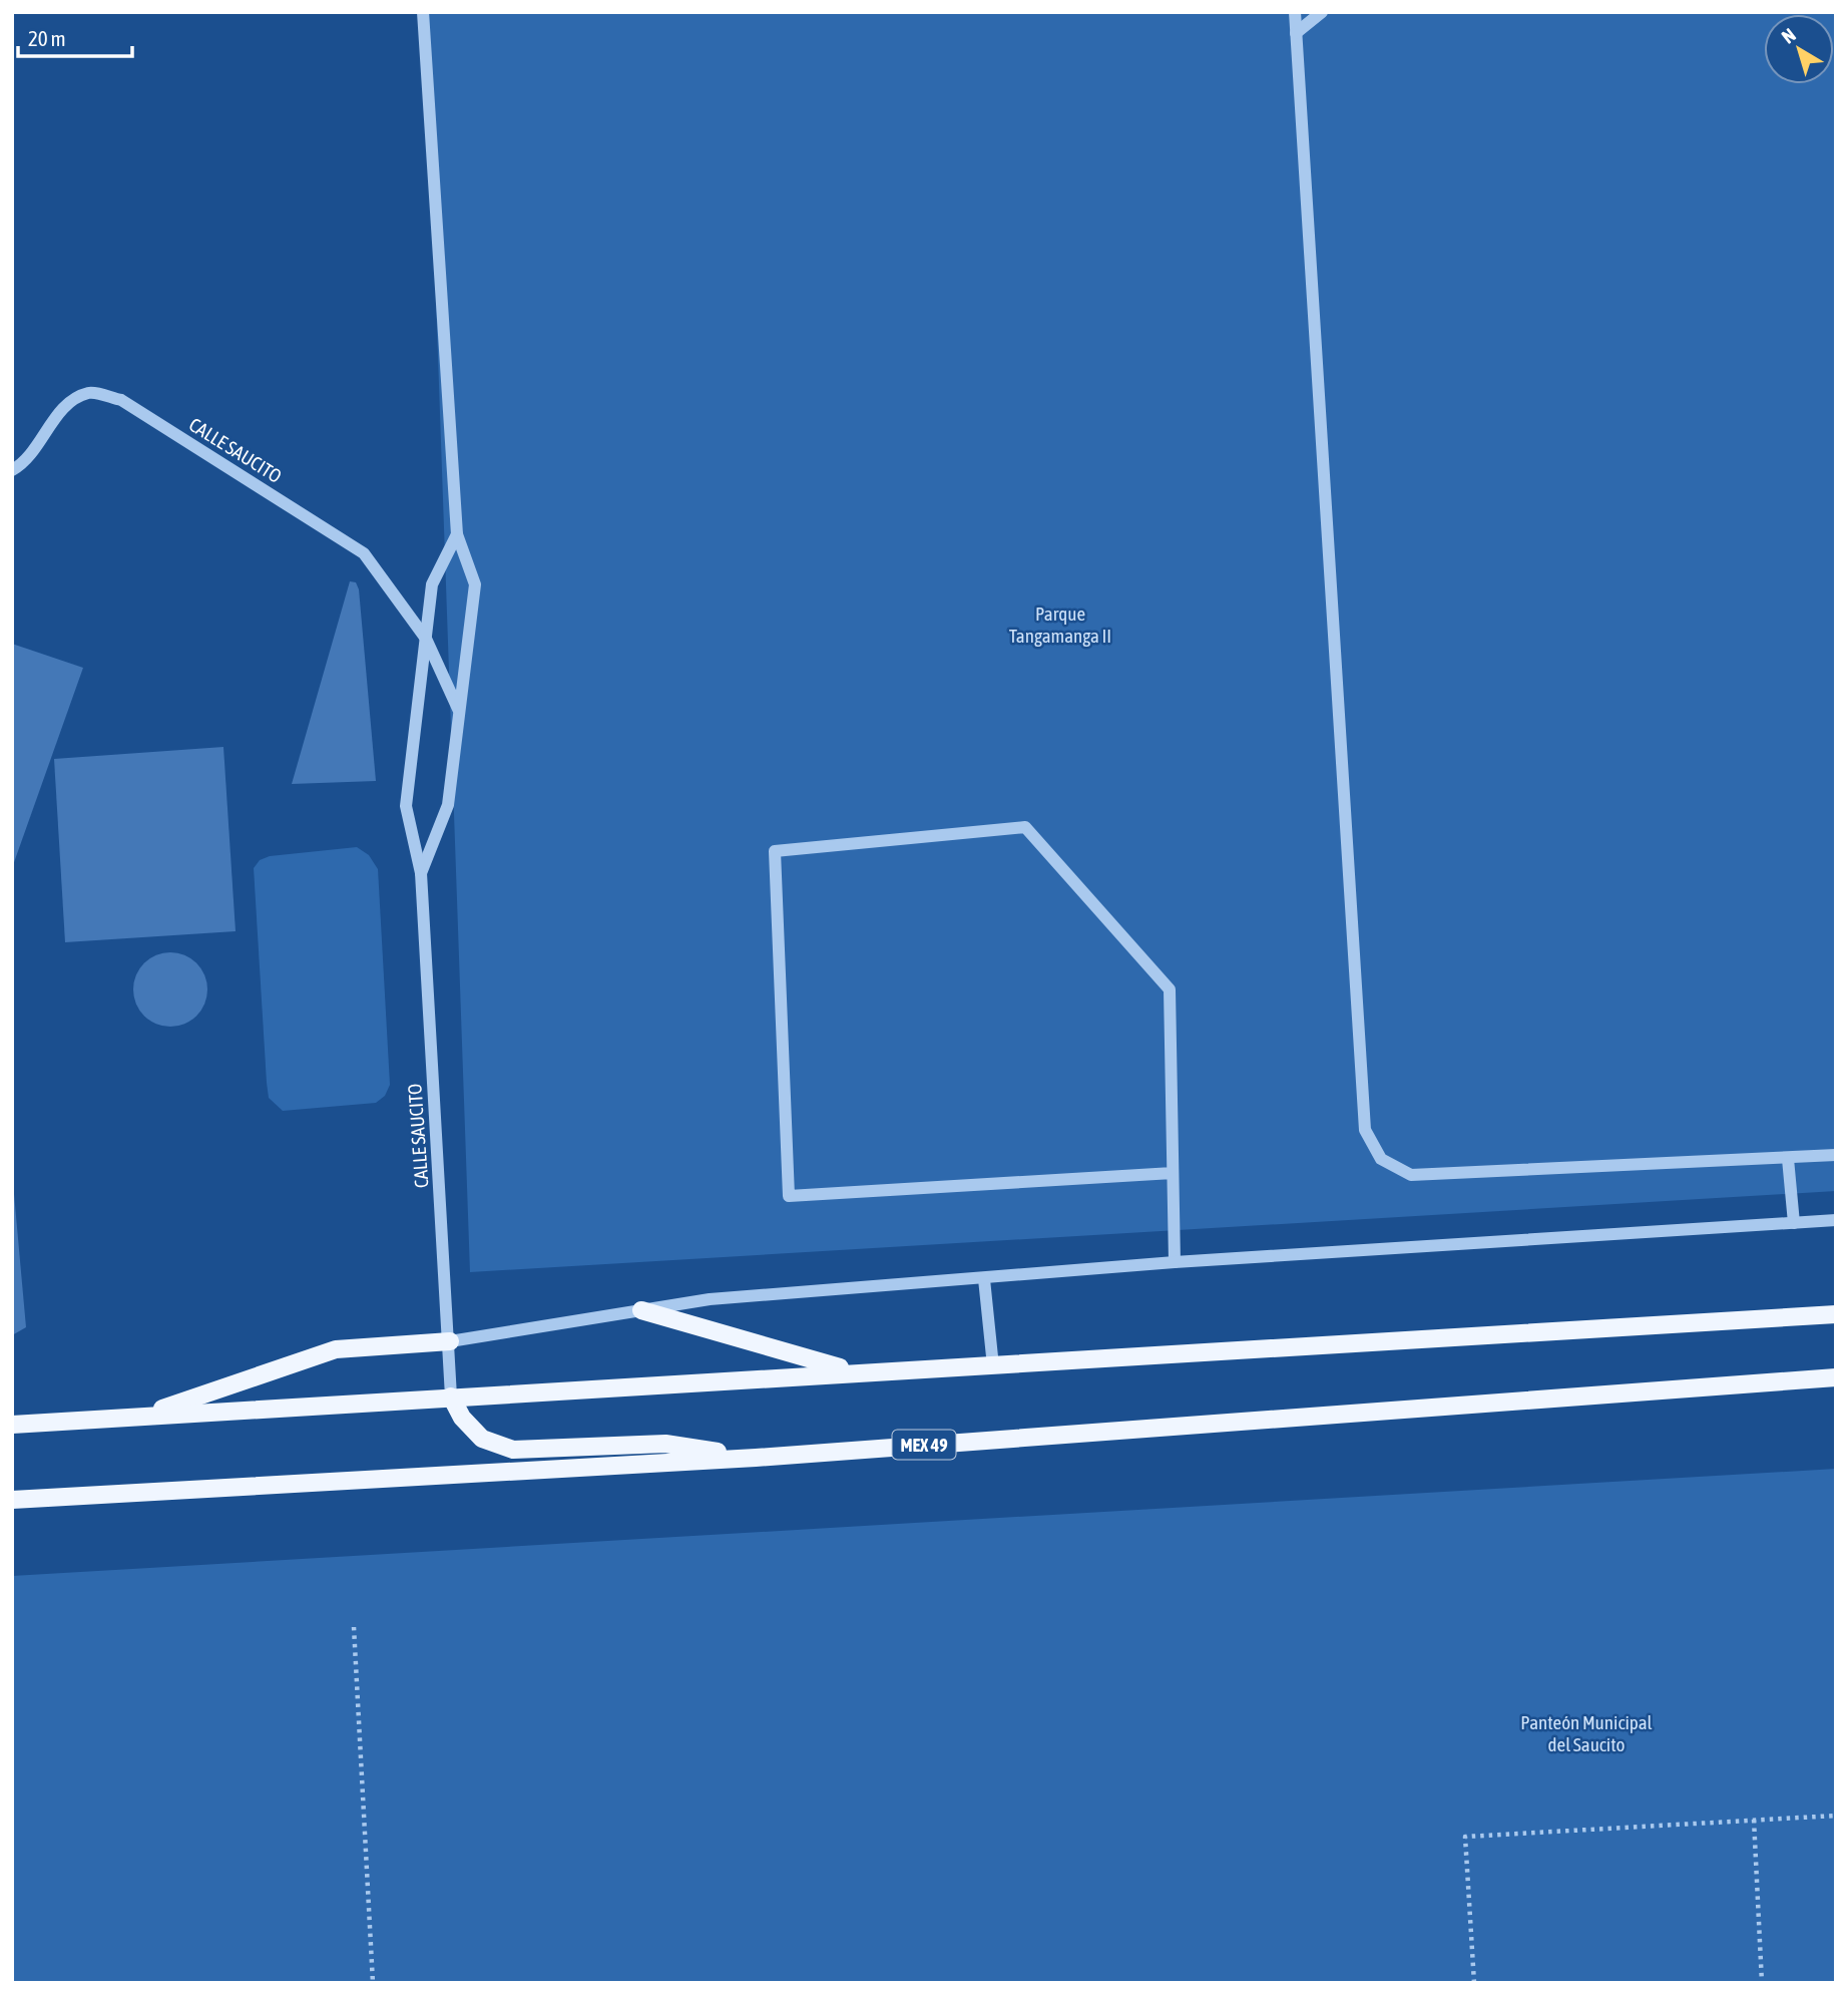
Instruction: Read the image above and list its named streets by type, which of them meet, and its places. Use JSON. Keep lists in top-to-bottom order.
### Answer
{
  "streets": {
    "main road": ["MEX 49"],
    "street": ["CALLE SAUCITO"]
  },
  "parks": ["Parque Tangamanga II", "Panteón Municipal del Saucito"],
  "scale_bar": "20 m",
  "north": "top left"
}
